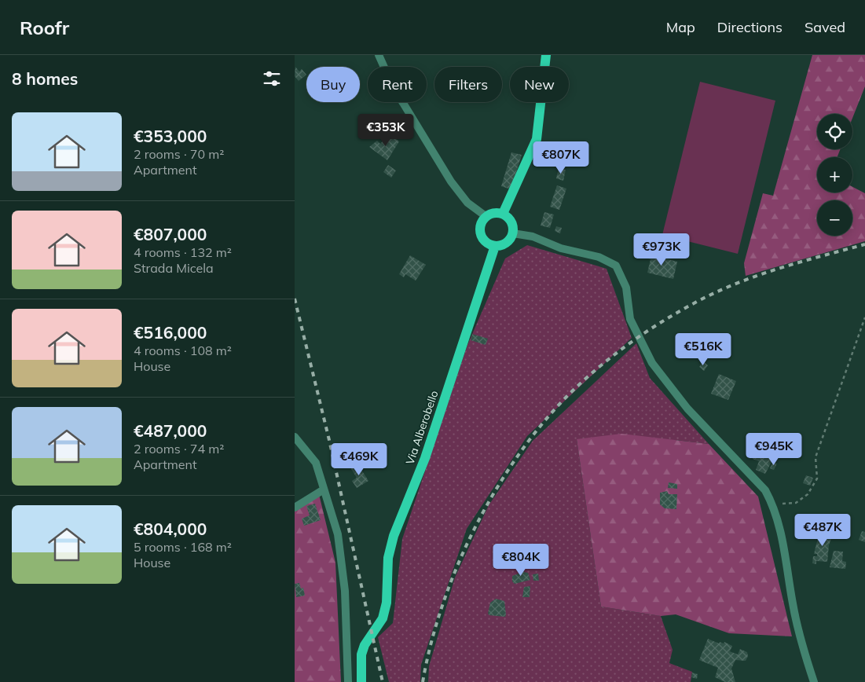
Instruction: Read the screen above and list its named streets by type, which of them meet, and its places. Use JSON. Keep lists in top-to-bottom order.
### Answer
{
  "streets": {
    "main road": ["Via Alberobello"]
  },
  "page": {
    "header": "Roofr",
    "nav": ["Map", "Directions", "Saved"],
    "heading": "8 homes",
    "chip": [
      "Buy",
      "Rent",
      "Filters",
      "New"
    ],
    "list": [
      {
        "name": "€353,000",
        "note": "2 rooms · 70 m² · Apartment"
      },
      {
        "name": "€807,000",
        "note": "4 rooms · 132 m² · Strada Micela"
      },
      {
        "name": "€516,000",
        "note": "4 rooms · 108 m² · House"
      },
      {
        "name": "€487,000",
        "note": "2 rooms · 74 m² · Apartment"
      },
      {
        "name": "€804,000",
        "note": "5 rooms · 168 m² · House"
      }
    ],
    "map_buttons": ["+", "−"],
    "price": [
      "€353K",
      "€807K",
      "€973K",
      "€516K",
      "€945K",
      "€469K",
      "€487K",
      "€804K"
    ]
  }
}
